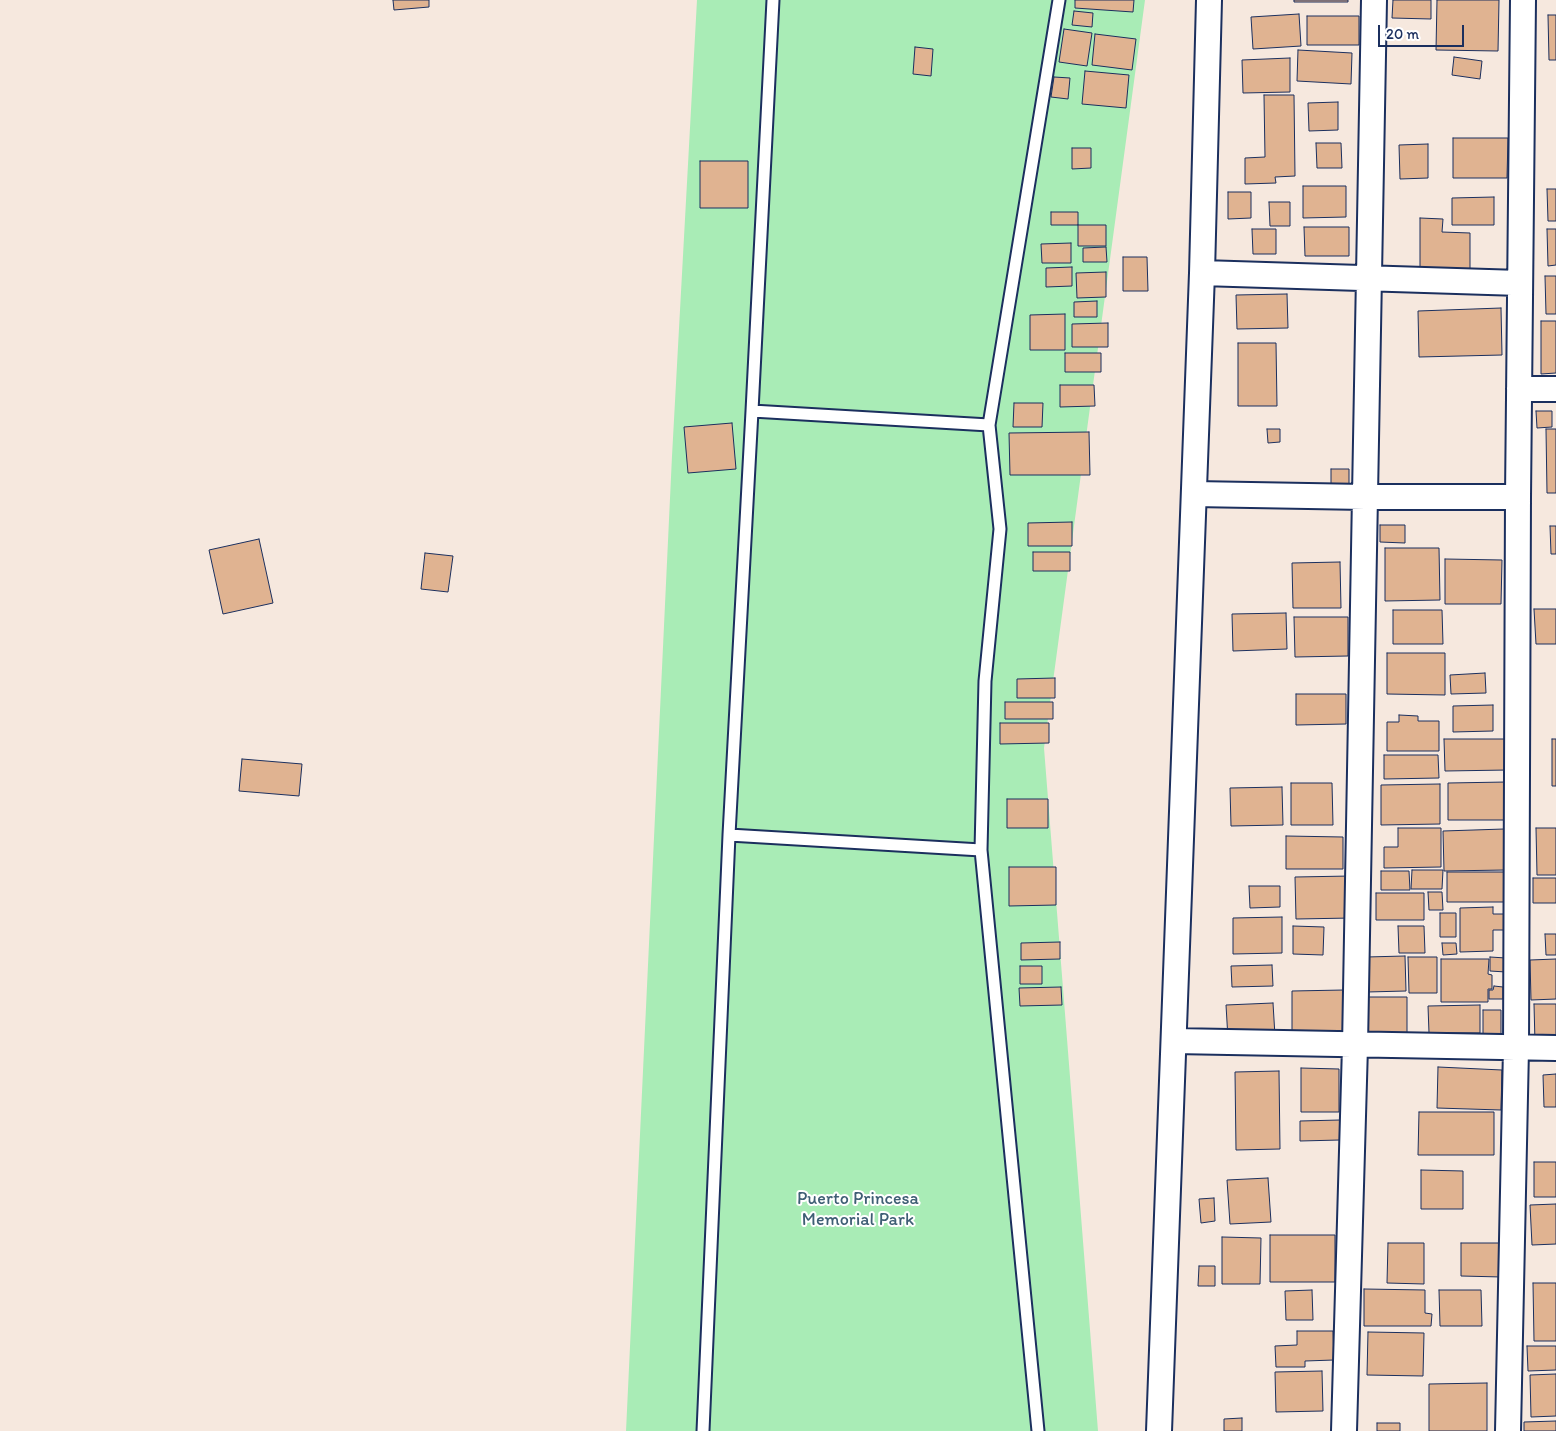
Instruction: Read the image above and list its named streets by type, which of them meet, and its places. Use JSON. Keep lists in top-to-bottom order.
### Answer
{
  "parks": ["Puerto Princesa Memorial Park"],
  "scale_bar": "20 m"
}
